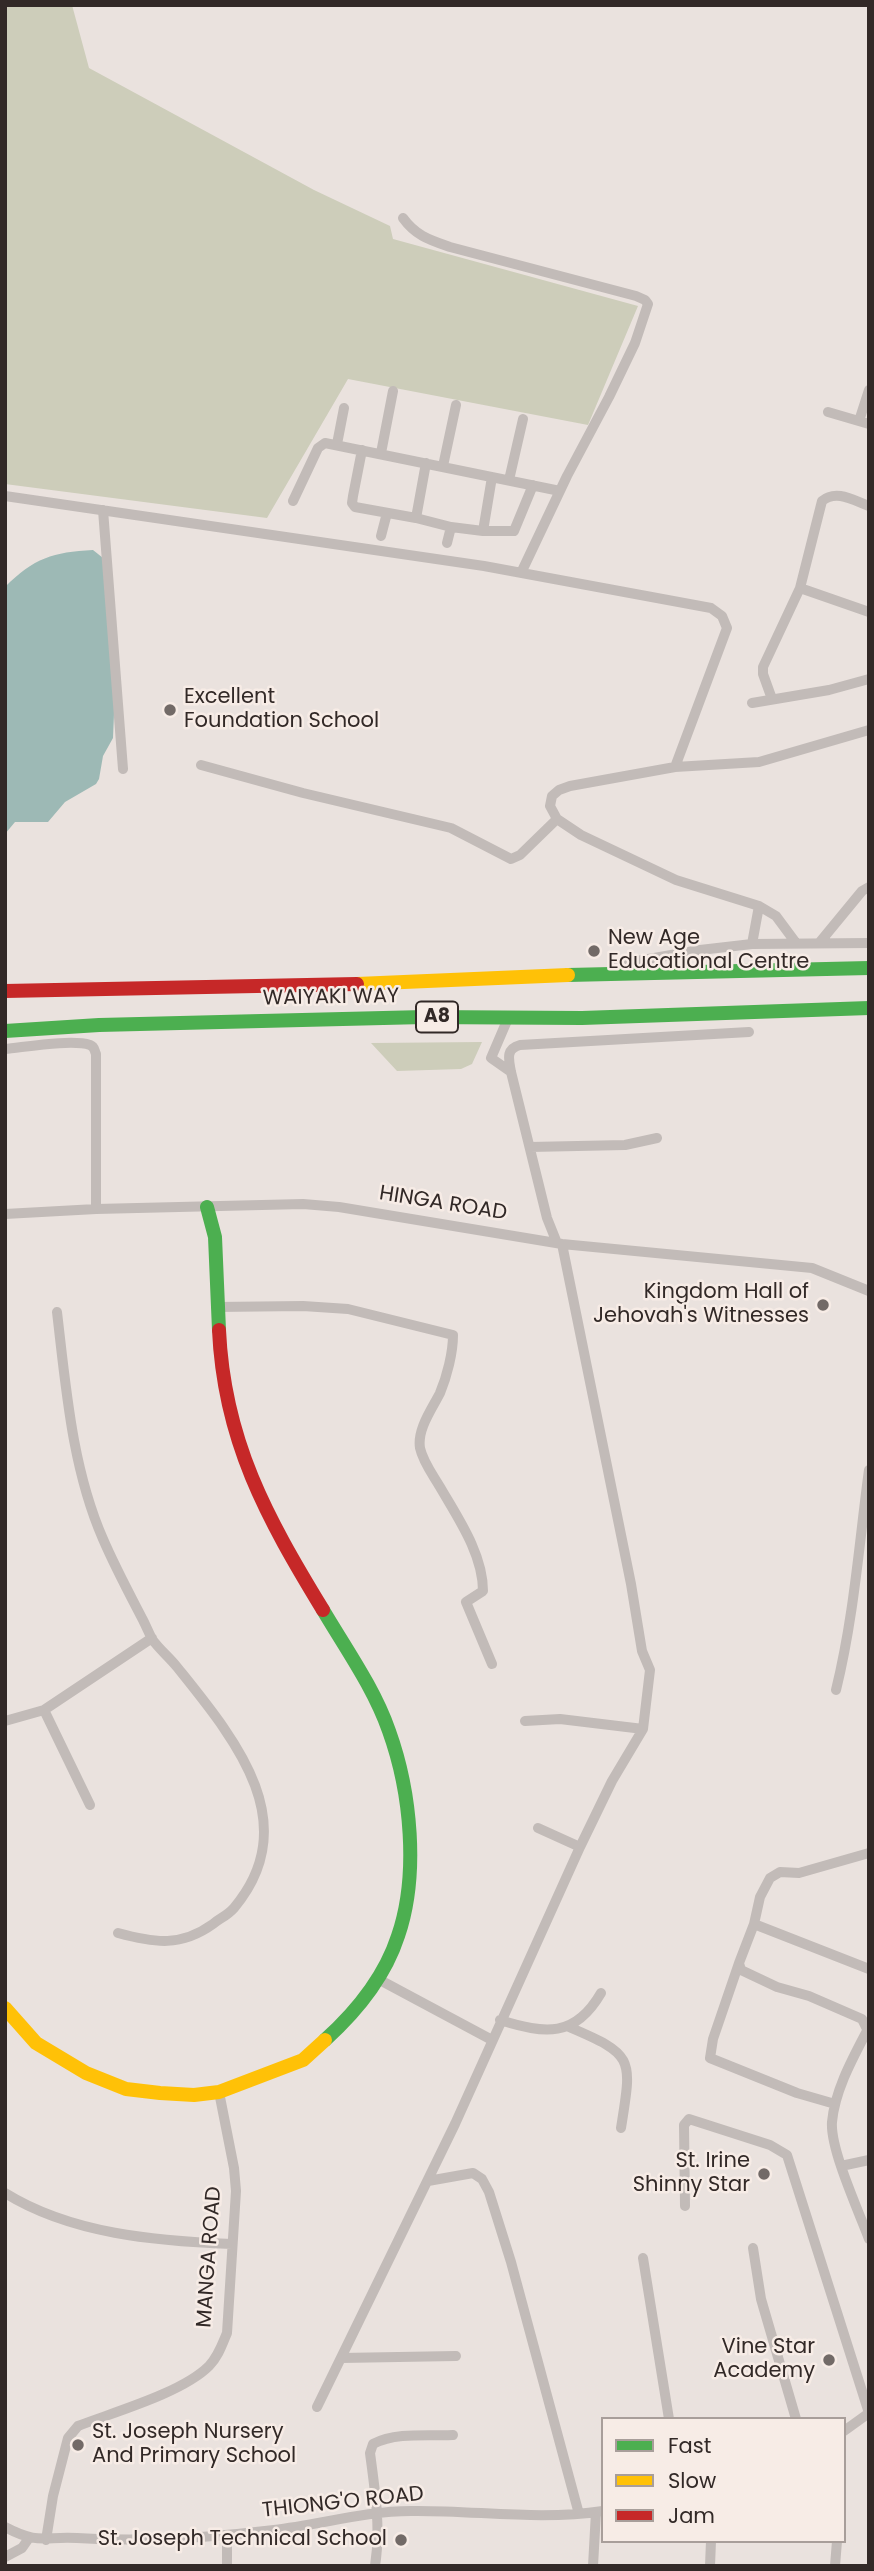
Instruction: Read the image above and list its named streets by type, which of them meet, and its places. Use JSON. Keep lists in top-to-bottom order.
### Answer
{
  "streets": {
    "main road": ["WAIYAKI WAY", "A8"],
    "street": ["HINGA ROAD", "MANGA ROAD", "THIONG'O ROAD"]
  },
  "crossings": [
    ["MANGA ROAD", "THIONG'O ROAD"]
  ],
  "places": [
    "Excellent Foundation School",
    "New Age Educational Centre",
    "Kingdom Hall of Jehovah's Witnesses",
    "St. Irine Shinny Star",
    "Vine Star Academy",
    "St. Joseph Nursery And Primary School",
    "St. Joseph Technical School"
  ],
  "legend": ["Fast", "Slow", "Jam"]
}
